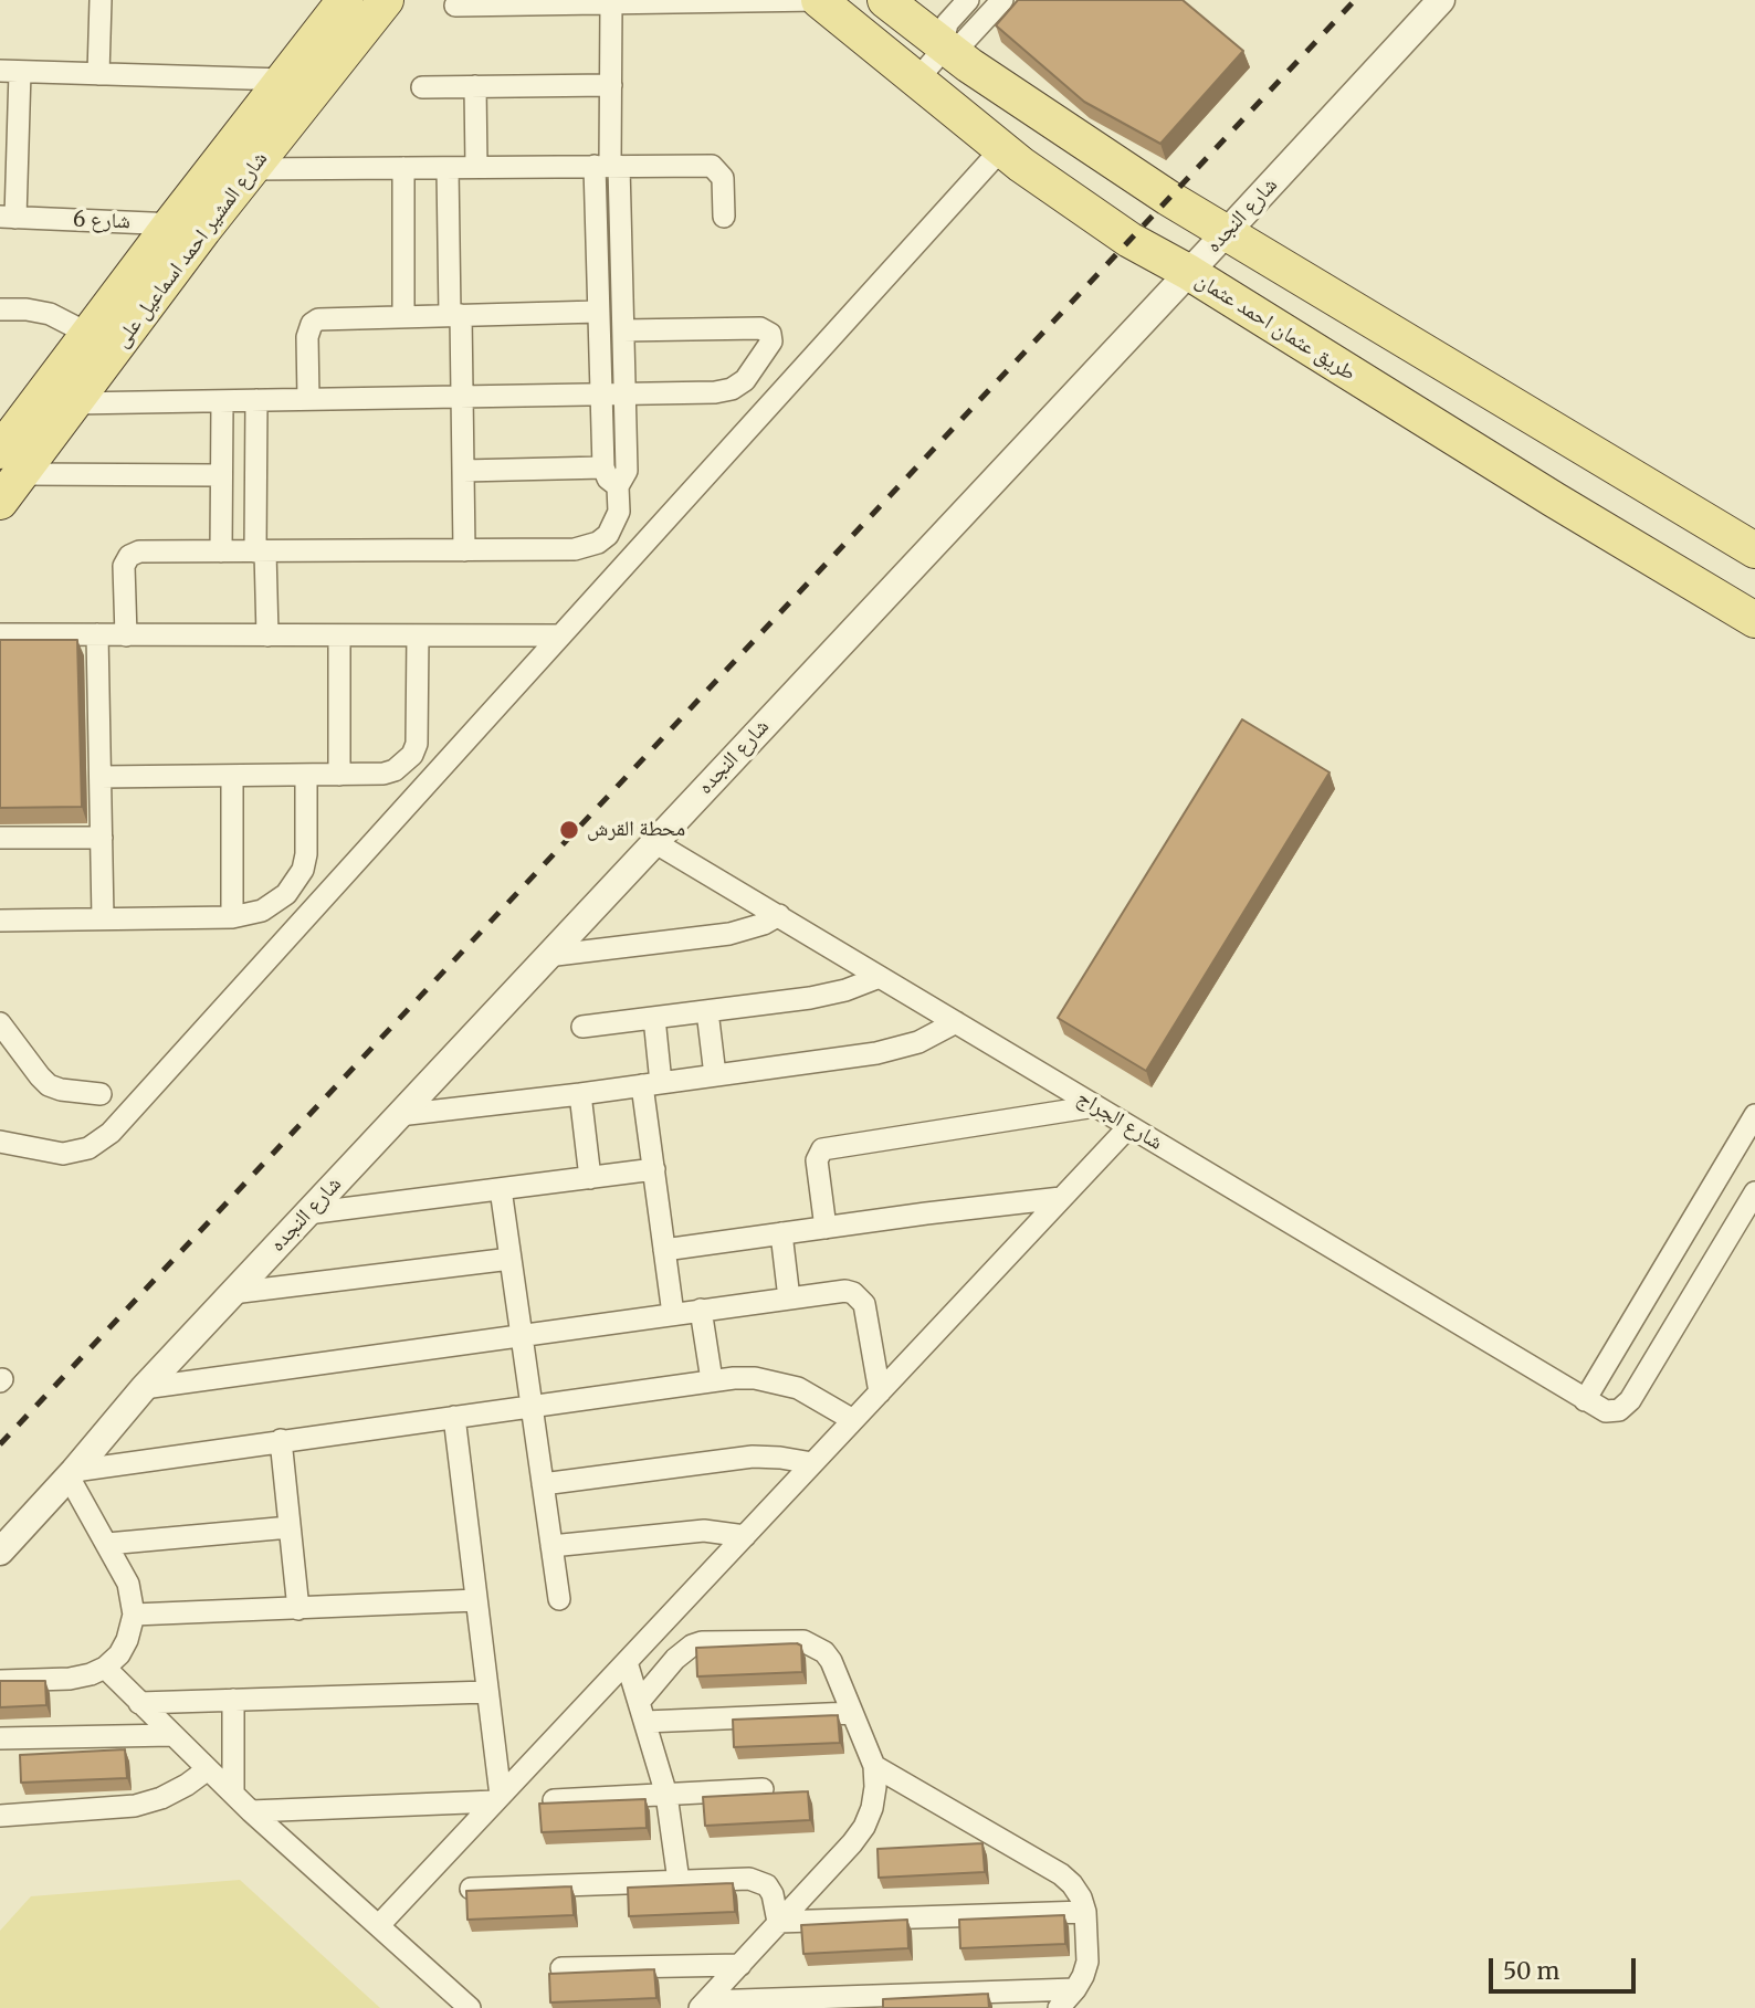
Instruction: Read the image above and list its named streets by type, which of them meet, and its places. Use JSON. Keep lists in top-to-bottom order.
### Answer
{
  "streets": {
    "main road": ["شارع المشير احمد اسماعيل على", "طريق عثمان احمد عثمان"],
    "street": ["شارع النجده", "شارع 6", "شارع الجراج"]
  },
  "crossings": [
    ["شارع النجده", "طريق عثمان احمد عثمان"],
    ["شارع النجده", "شارع الجراج"],
    ["شارع 6", "شارع المشير احمد اسماعيل على"]
  ],
  "places": ["محطة القرش"],
  "scale_bar": "50 m"
}
